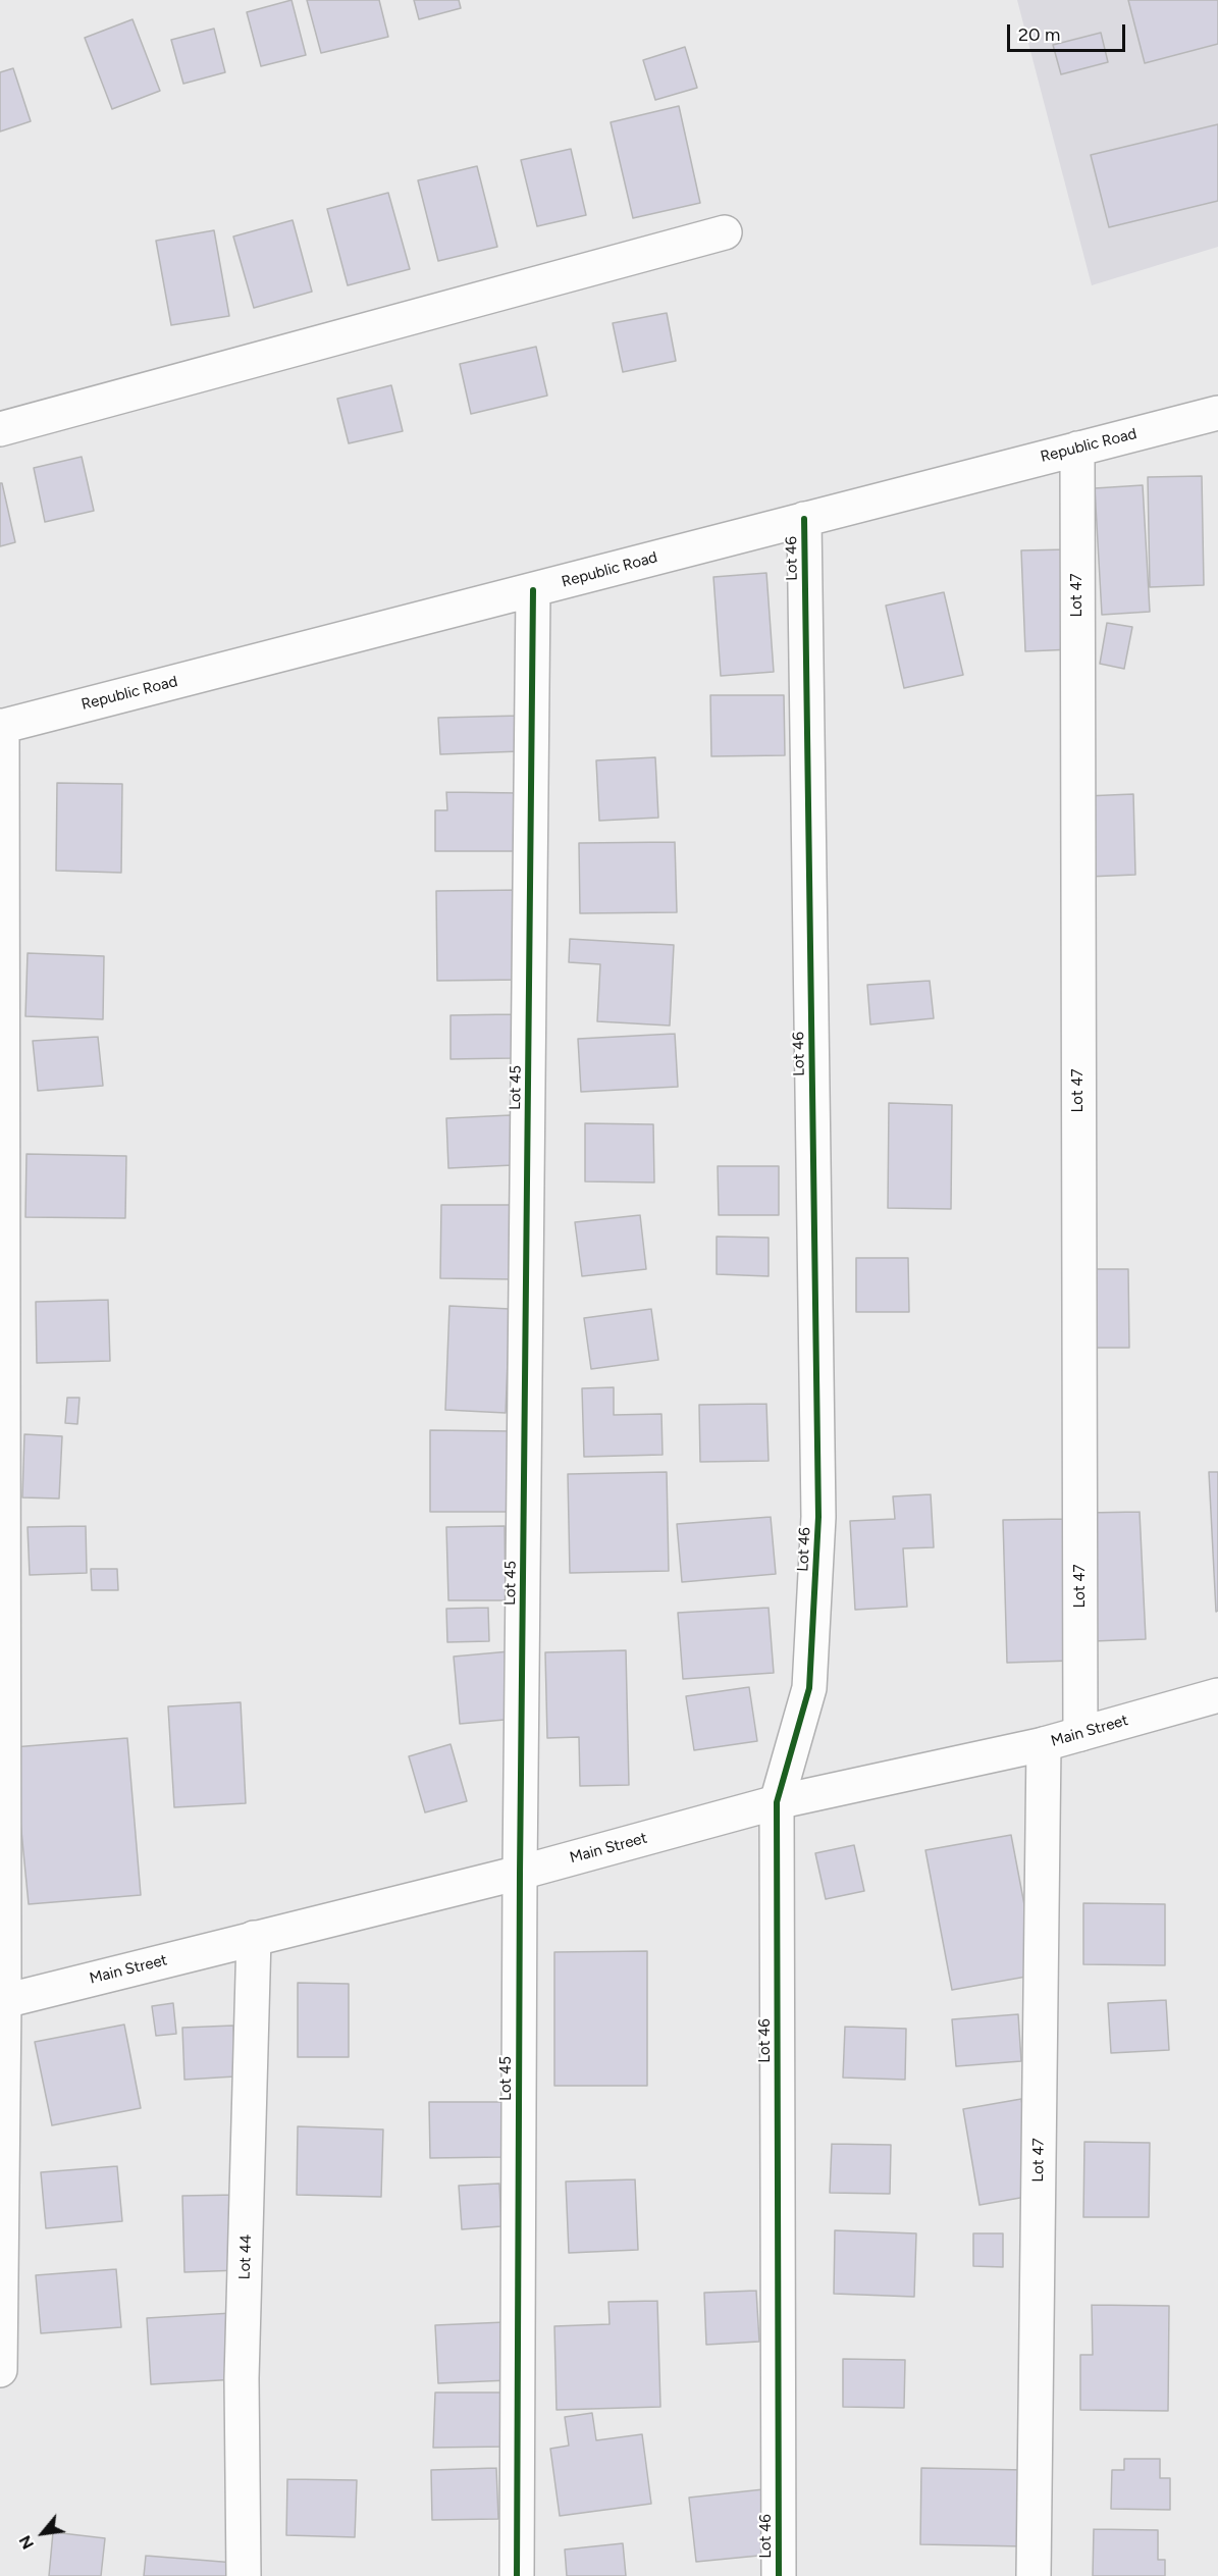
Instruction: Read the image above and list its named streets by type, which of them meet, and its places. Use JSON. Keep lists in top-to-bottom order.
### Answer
{
  "streets": {
    "street": [
      "Republic Road",
      "Lot 46",
      "Lot 47",
      "Lot 45",
      "Main Street",
      "Lot 44"
    ]
  },
  "crossings": [
    ["Republic Road", "Lot 46"],
    ["Republic Road", "Lot 47"],
    ["Republic Road", "Lot 45"],
    ["Lot 46", "Main Street"],
    ["Lot 47", "Main Street"],
    ["Lot 45", "Main Street"],
    ["Main Street", "Lot 44"]
  ],
  "scale_bar": "20 m",
  "north": "bottom left"
}
